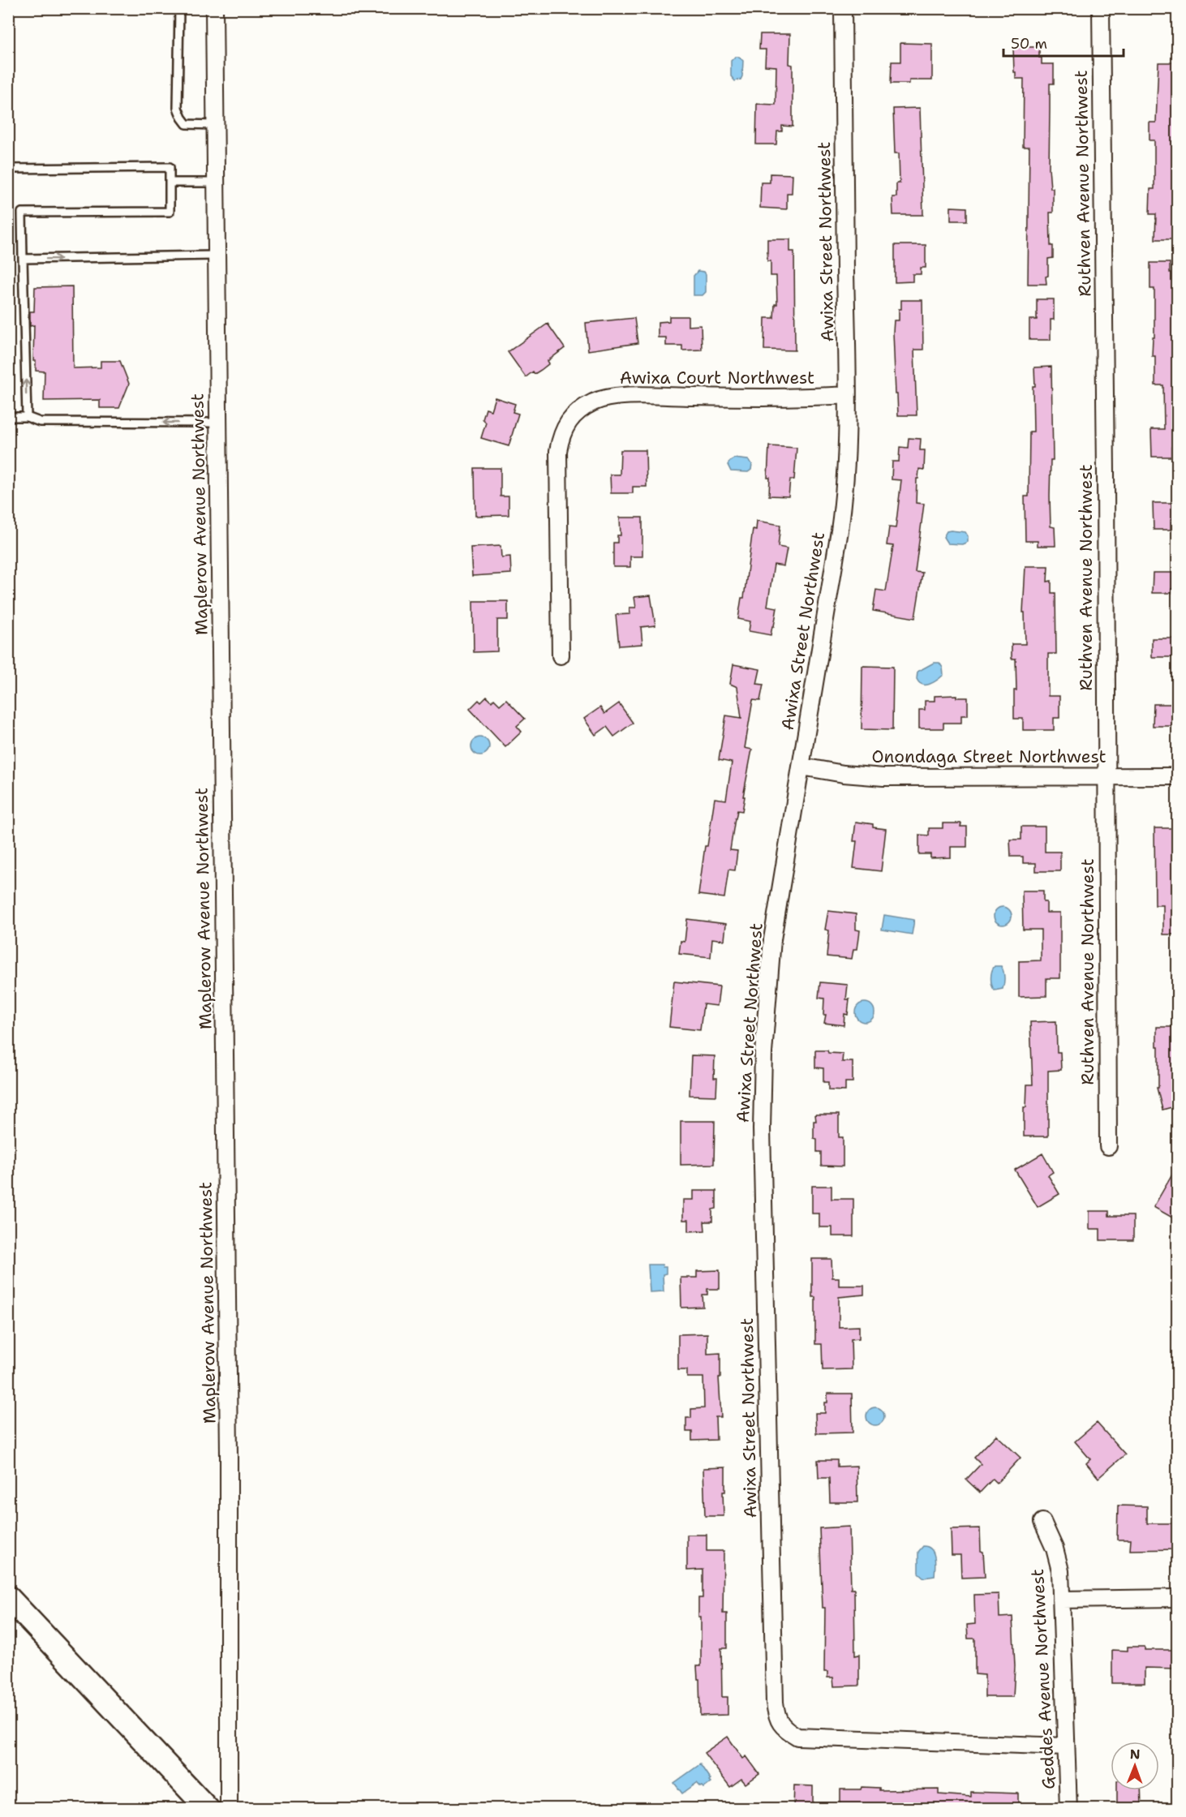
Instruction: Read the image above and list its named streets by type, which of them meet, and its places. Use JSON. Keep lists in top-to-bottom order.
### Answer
{
  "streets": {
    "street": [
      "Ruthven Avenue Northwest",
      "Awixa Street Northwest",
      "Awixa Court Northwest",
      "Maplerow Avenue Northwest",
      "Onondaga Street Northwest",
      "Geddes Avenue Northwest"
    ]
  },
  "crossings": [
    ["Ruthven Avenue Northwest", "Onondaga Street Northwest"],
    ["Awixa Street Northwest", "Awixa Court Northwest"],
    ["Awixa Street Northwest", "Onondaga Street Northwest"],
    ["Awixa Street Northwest", "Geddes Avenue Northwest"]
  ],
  "scale_bar": "50 m",
  "north": "top"
}
